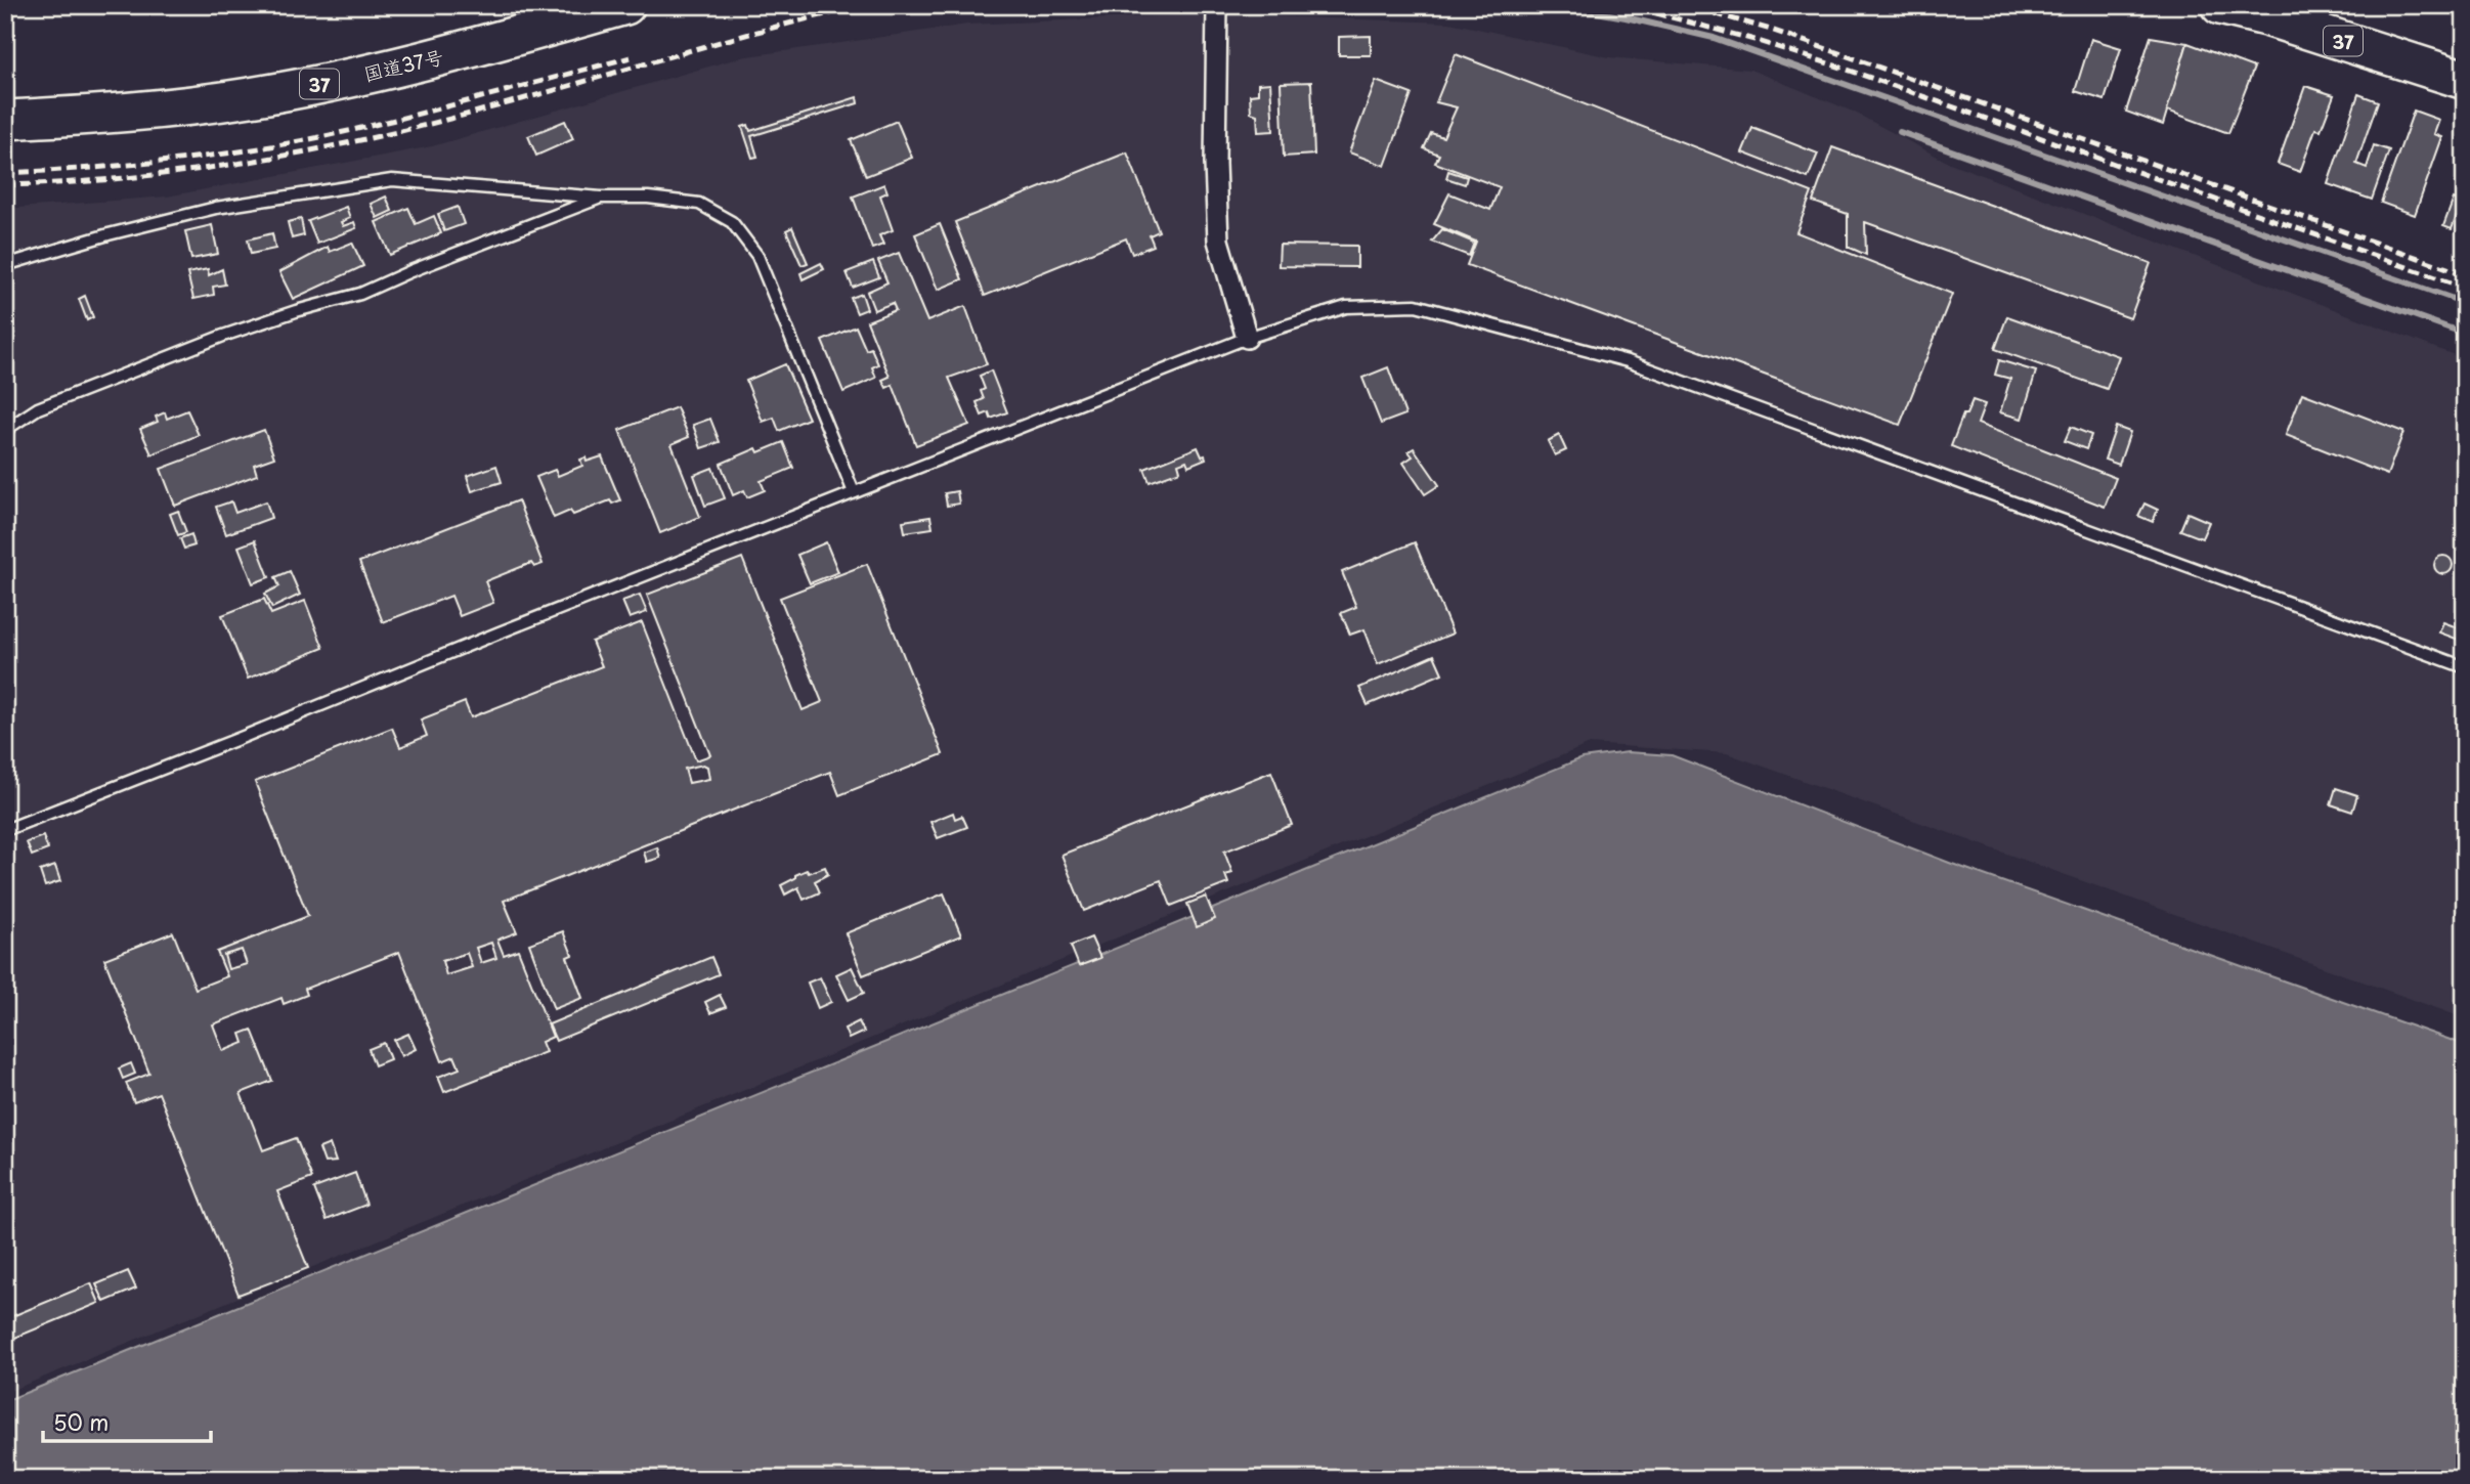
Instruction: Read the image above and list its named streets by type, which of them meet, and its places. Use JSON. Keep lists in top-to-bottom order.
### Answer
{
  "streets": {
    "highway": ["37", "国道37号"]
  },
  "scale_bar": "50 m"
}
